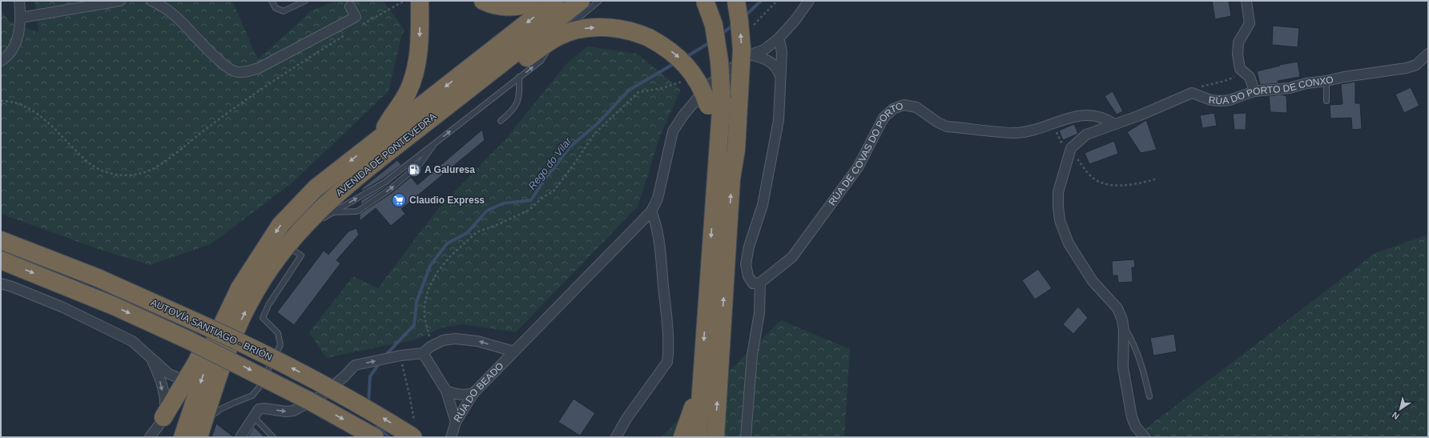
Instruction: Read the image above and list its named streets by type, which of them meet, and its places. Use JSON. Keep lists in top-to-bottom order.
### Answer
{
  "streets": {
    "highway": ["AVENIDA DE PONTEVEDRA", "AUTOVÍA SANTIAGO - BRIÓN"],
    "street": ["RÚA DO PORTO DE CONXO", "RÚA DE COVAS DO PORTO", "RÚA DO BEADO"]
  },
  "crossings": [
    ["RÚA DO PORTO DE CONXO", "RÚA DE COVAS DO PORTO"]
  ],
  "water": ["Rego do Vilar"],
  "places": {
    "fuel station": ["A Galuresa"],
    "supermarket": ["Claudio Express"]
  },
  "north": "bottom left"
}
